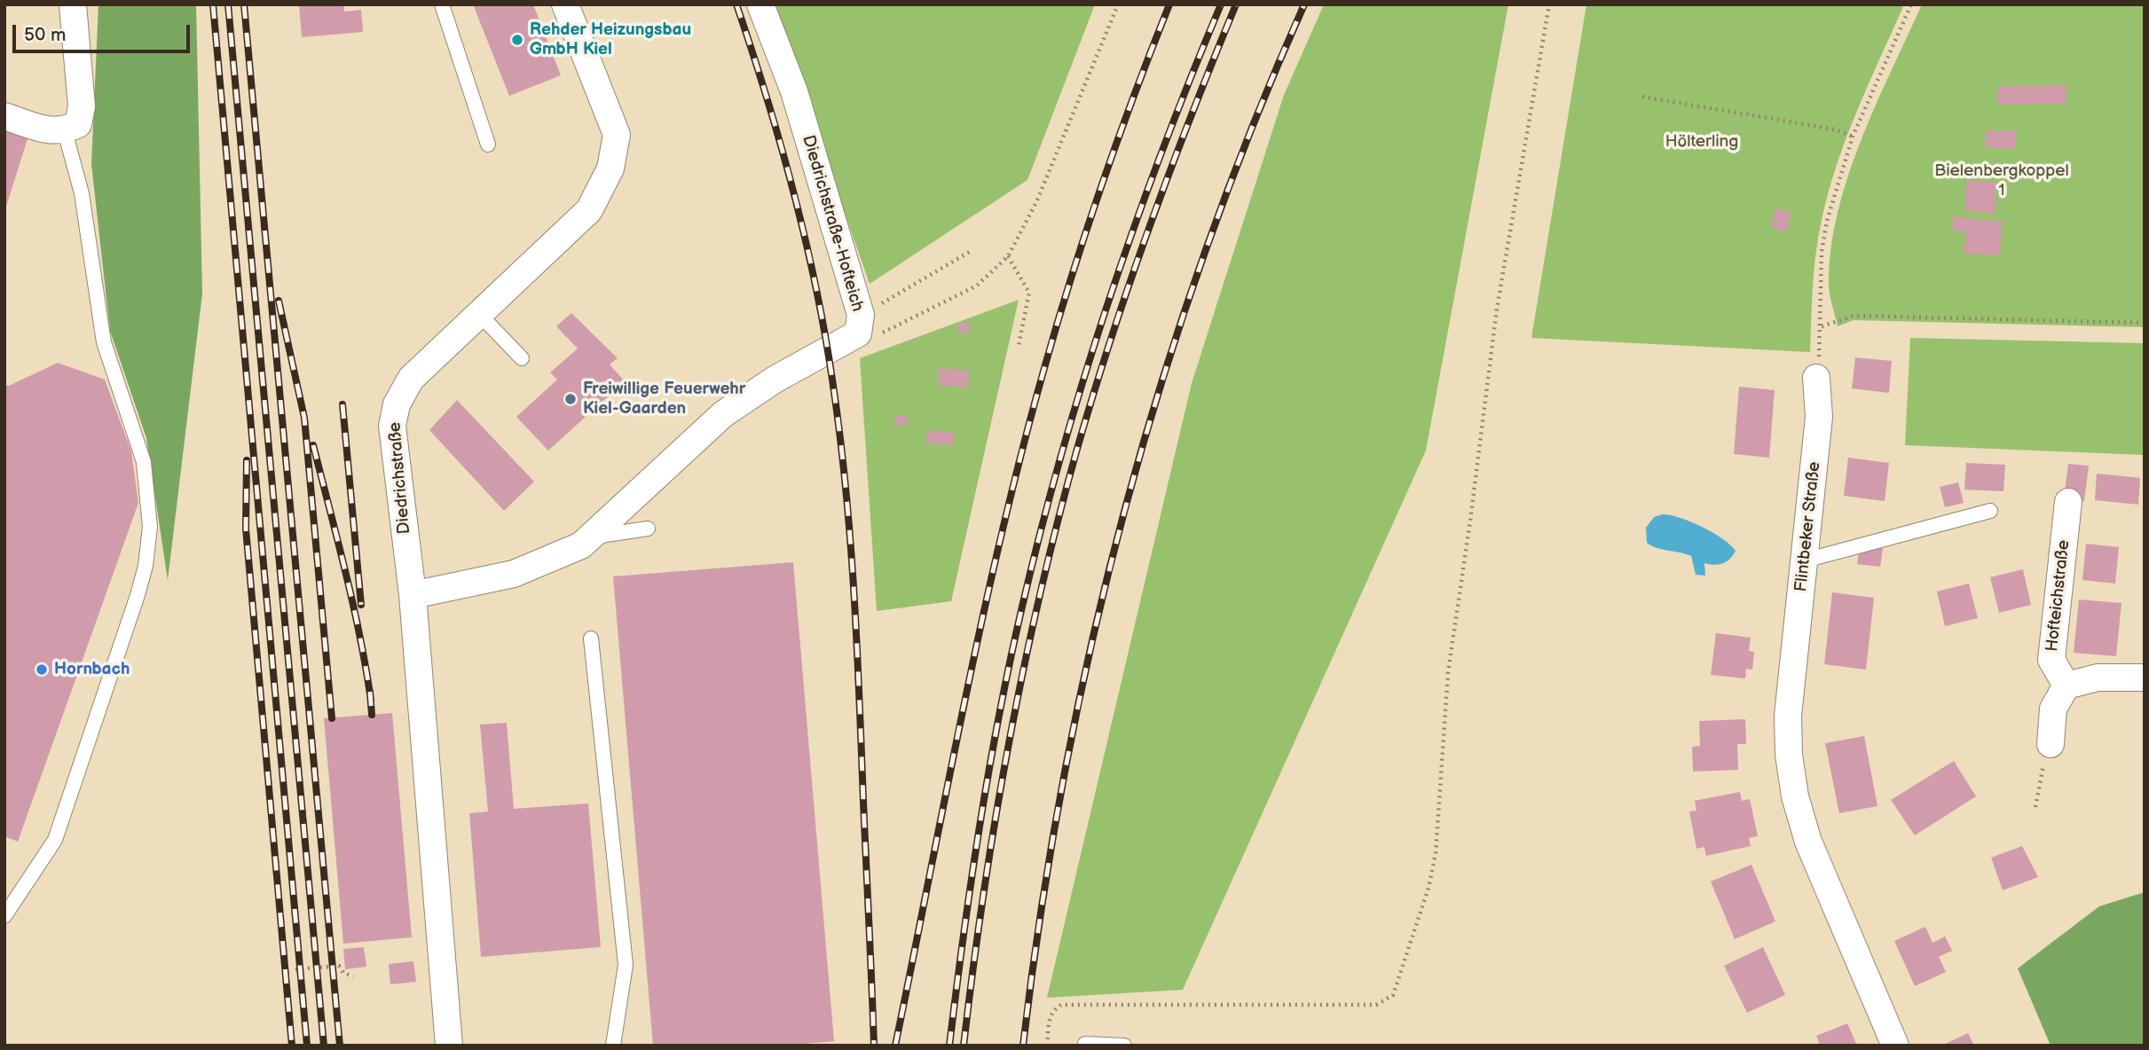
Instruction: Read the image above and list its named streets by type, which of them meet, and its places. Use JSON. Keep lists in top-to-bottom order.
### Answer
{
  "streets": {
    "street": [
      "Diedrichstraße-Hofteich",
      "Diedrichstraße",
      "Flintbeker Straße",
      "Hofteichstraße"
    ]
  },
  "crossings": [
    ["Diedrichstraße-Hofteich", "Diedrichstraße"]
  ],
  "parks": ["Hölterling", "Bielenbergkoppel 1"],
  "places": ["Rehder Heizungsbau GmbH Kiel", "Freiwillige Feuerwehr Kiel-Gaarden", "Hornbach"],
  "scale_bar": "50 m"
}
